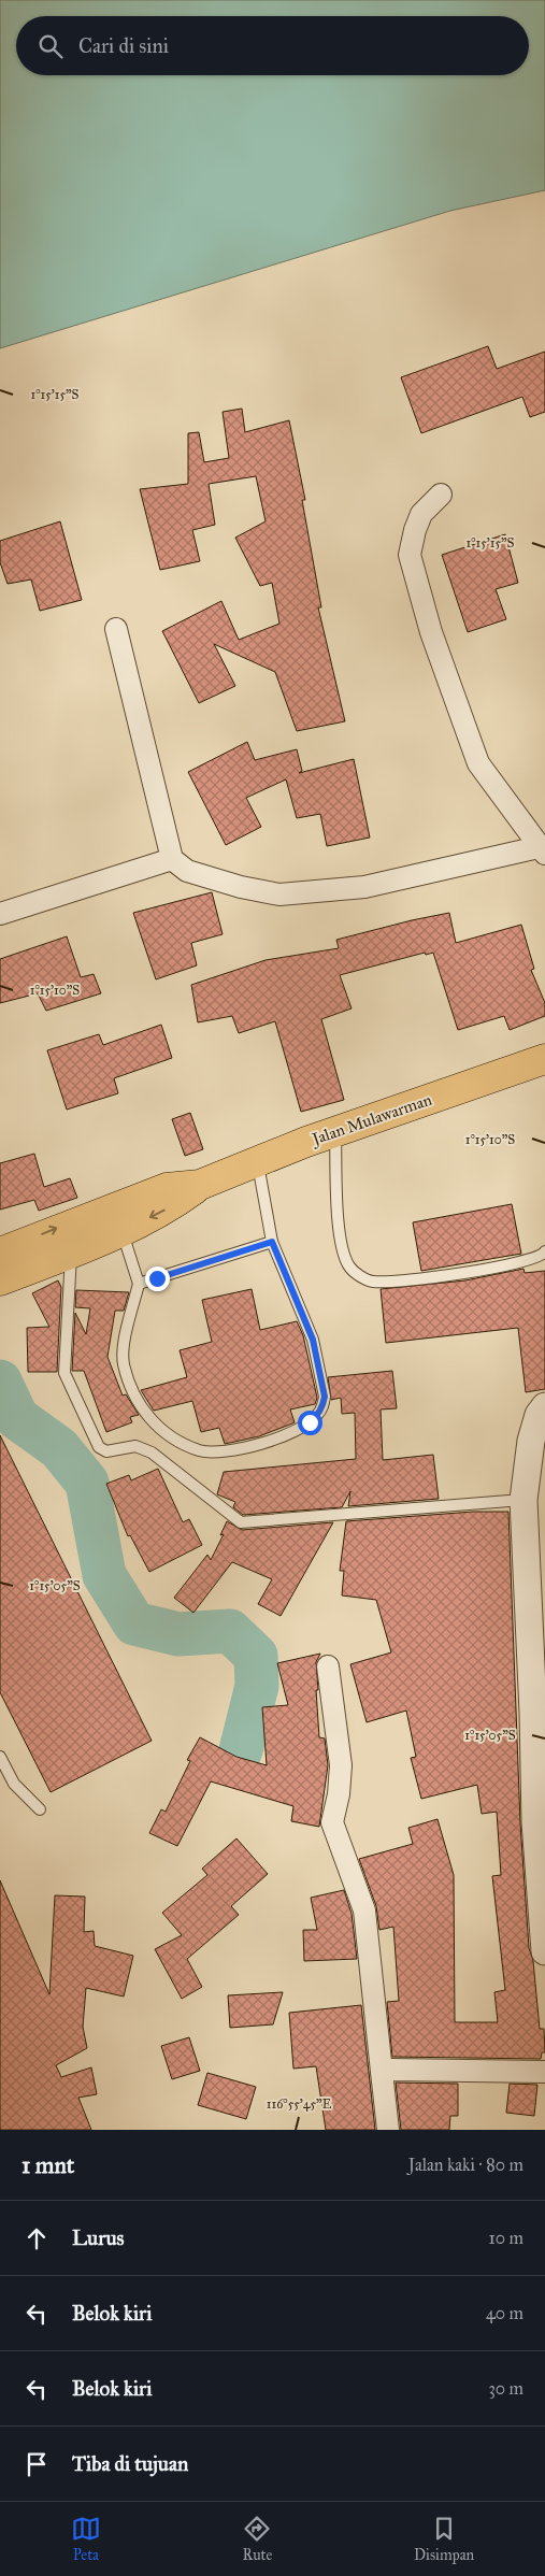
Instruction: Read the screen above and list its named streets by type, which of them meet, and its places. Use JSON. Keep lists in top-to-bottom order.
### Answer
{
  "streets": {
    "highway": ["Jalan Mulawarman"]
  },
  "page": {
    "search": "Cari di sini",
    "heading": ["1 mnt", "Jalan kaki · 80 m"],
    "list": [
      ["Lurus", "10 m"],
      ["Belok kiri", "40 m"],
      ["Belok kiri", "30 m"],
      "Tiba di tujuan"
    ],
    "nav": ["Peta", "Rute", "Disimpan"]
  },
  "coordinates": [
    "1°15'15\"S",
    "1°15'10\"S",
    "1°15'05\"S",
    "116°55'45\"E"
  ]
}
